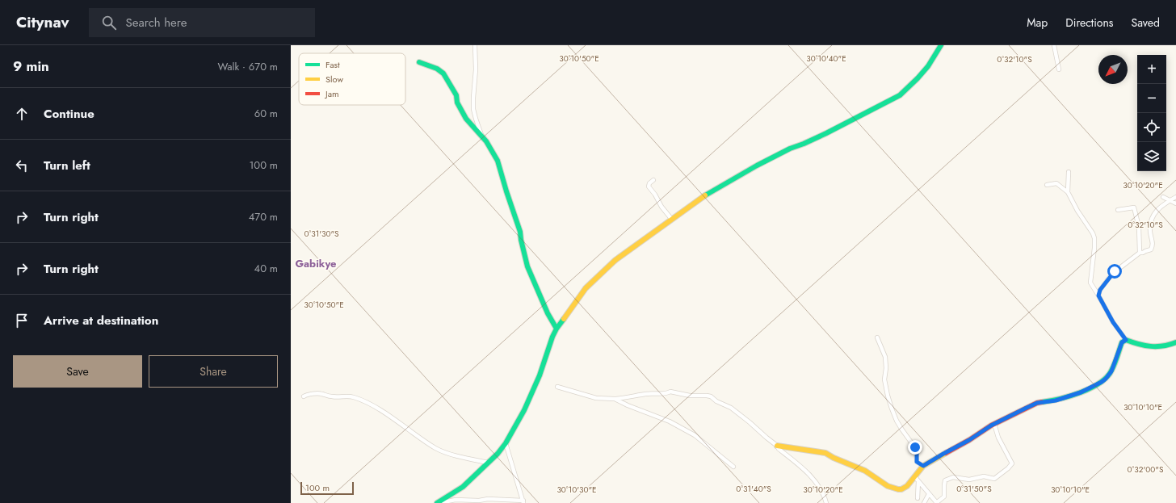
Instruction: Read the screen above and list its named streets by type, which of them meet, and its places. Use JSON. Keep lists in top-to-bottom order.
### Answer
{
  "districts": ["Gabikye"],
  "legend": ["Fast", "Slow", "Jam"],
  "scale_bar": "100 m",
  "north": "bottom left",
  "page": {
    "header": "Citynav",
    "search": "Search here",
    "nav": ["Map", "Directions", "Saved"],
    "heading": ["9 min", "Walk · 670 m"],
    "map_buttons": ["+", "−"],
    "list": [
      ["Continue", "60 m"],
      ["Turn left", "100 m"],
      ["Turn right", "470 m"],
      ["Turn right", "40 m"],
      "Arrive at destination"
    ],
    "buttons": ["Save", "Share"],
    "scale": "100 m"
  },
  "coordinates": [
    "30°10'50\"E",
    "30°10'40\"E",
    "0°32'10\"S",
    "30°10'20\"E",
    "0°31'30\"S",
    "30°10'10\"E",
    "0°32'00\"S",
    "0°31'40\"S",
    "0°31'50\"S",
    "30°10'30\"E"
  ]
}
